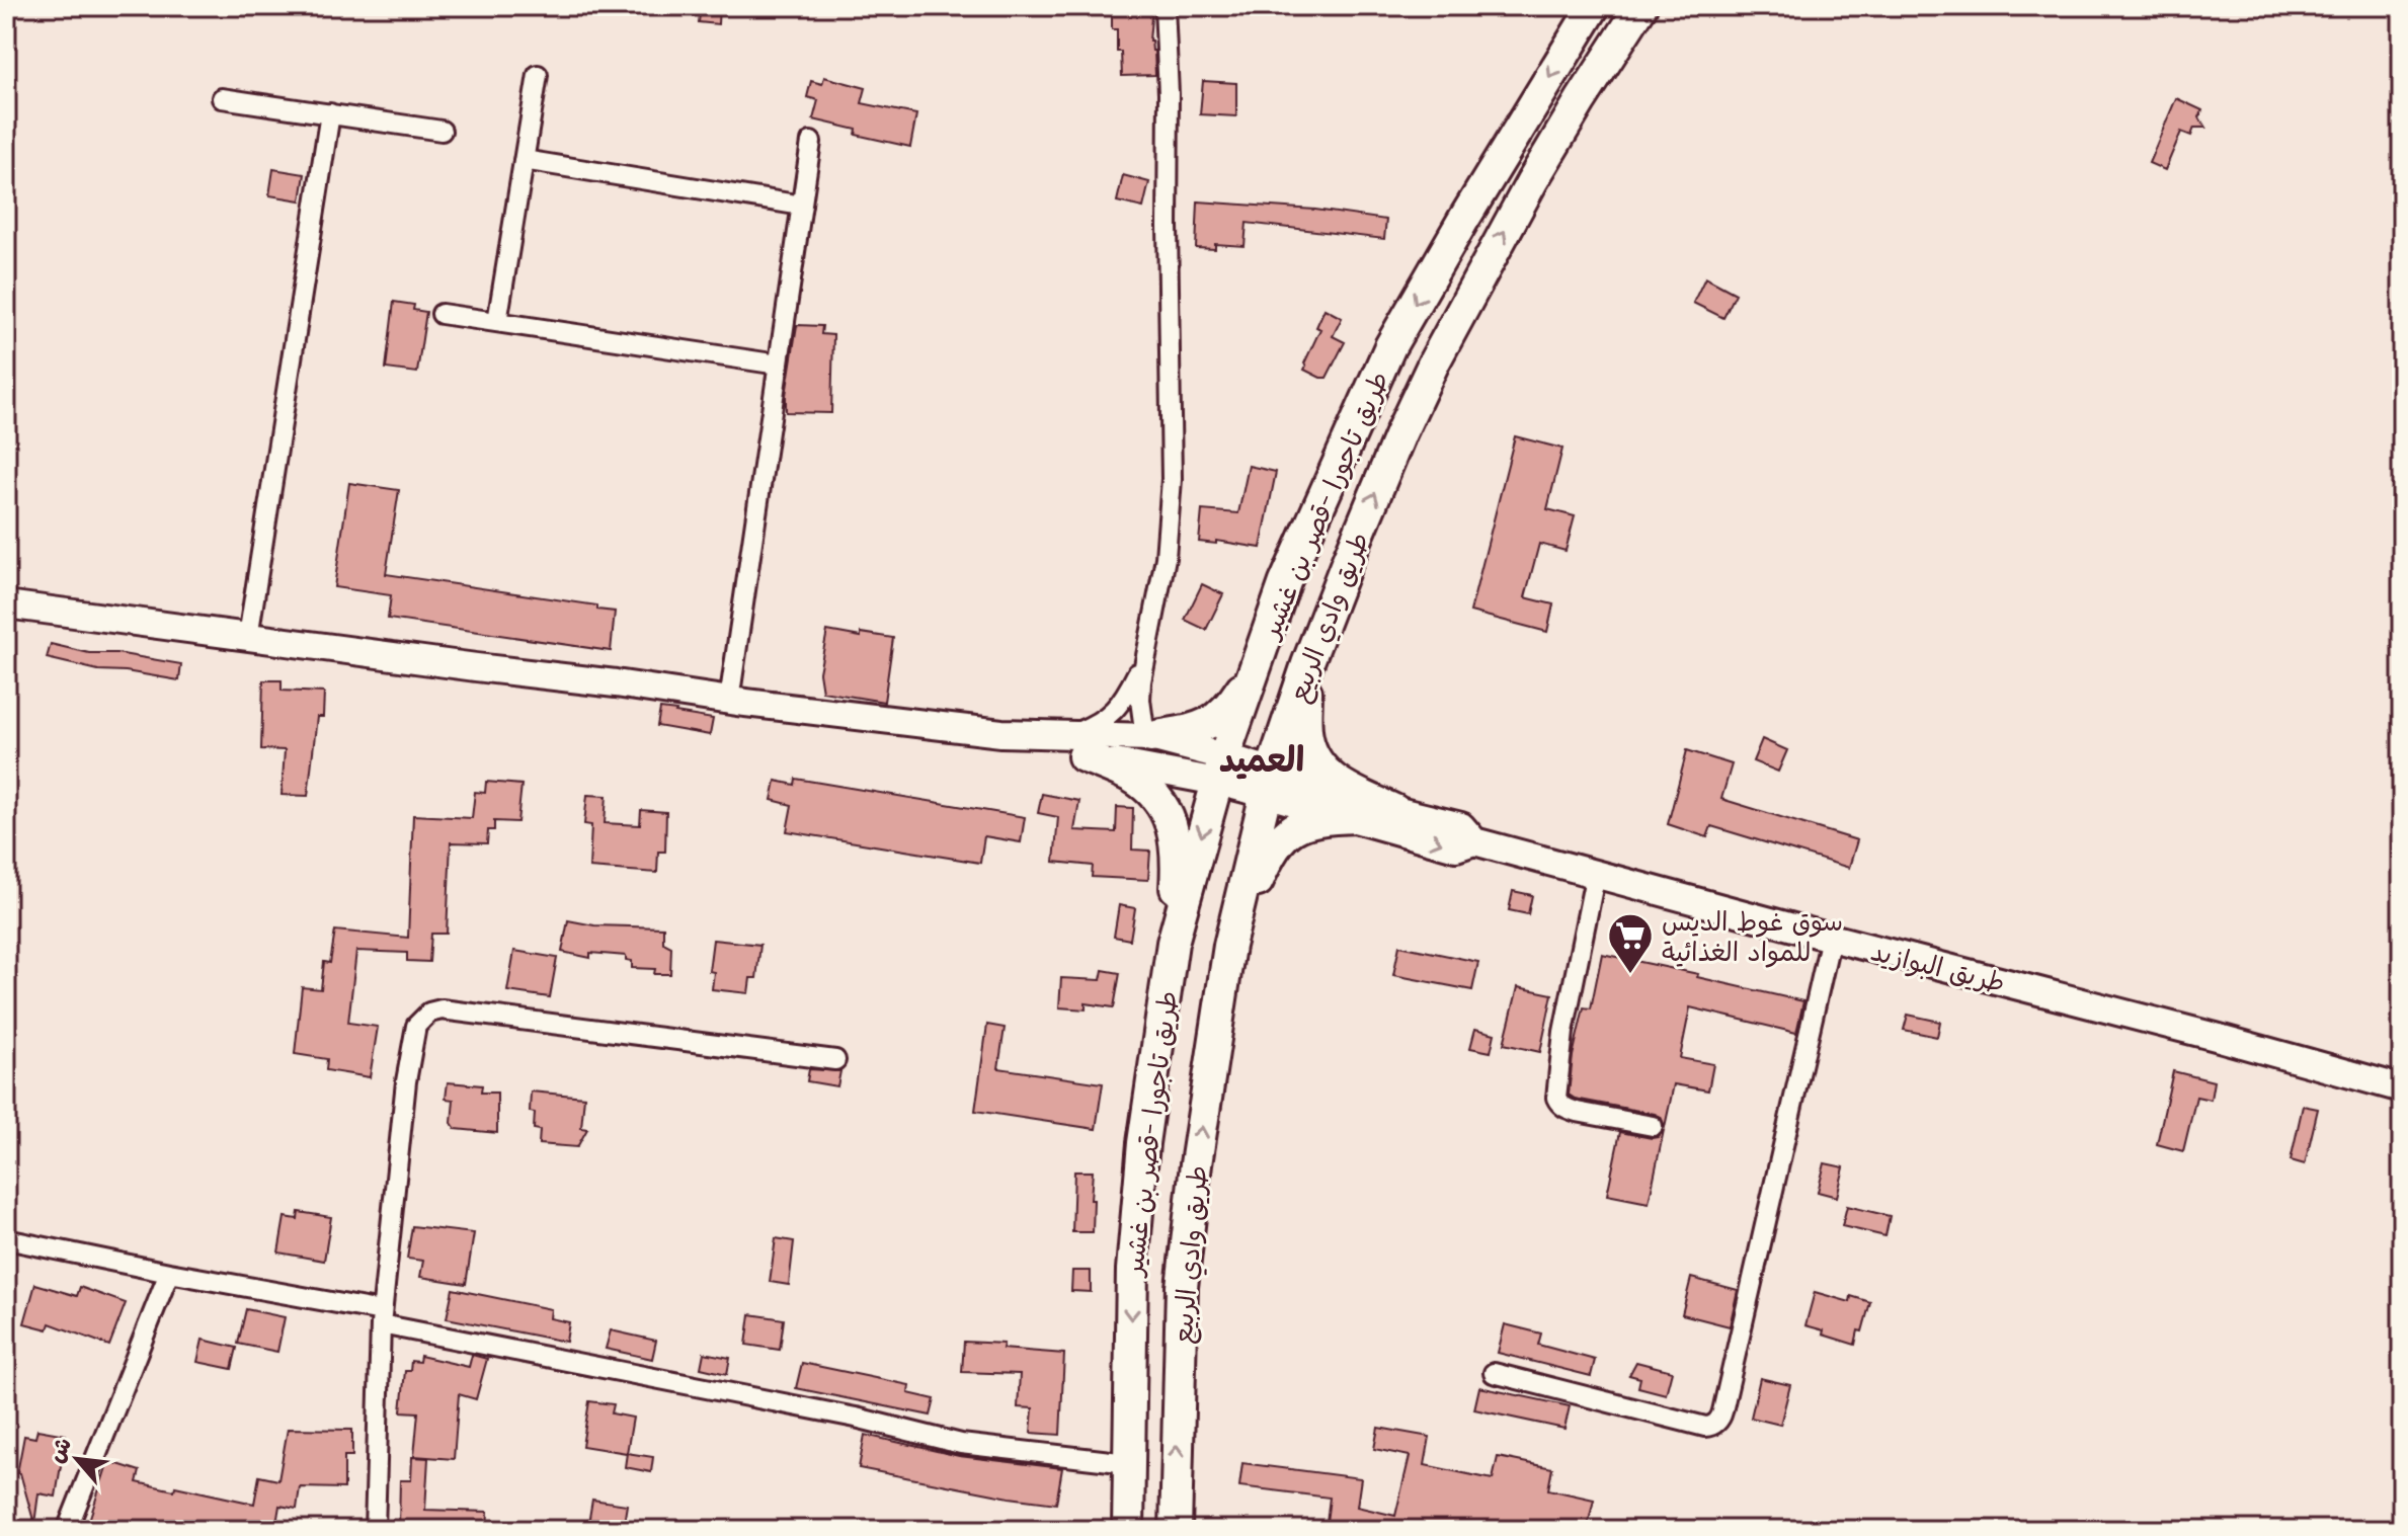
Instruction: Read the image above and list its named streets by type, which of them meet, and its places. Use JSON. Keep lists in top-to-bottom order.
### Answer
{
  "streets": {
    "highway": ["طريق تاجورا -قصر بن غشير", "طريق وادي الربيع"],
    "main road": ["طريق البوازيد"]
  },
  "one_way": ["طريق تاجورا -قصر بن غشير", "طريق وادي الربيع"],
  "districts": ["العميد"],
  "places": {
    "supermarket": ["سوق غوط الديس للمواد الغذائية"]
  },
  "north": "top left"
}
